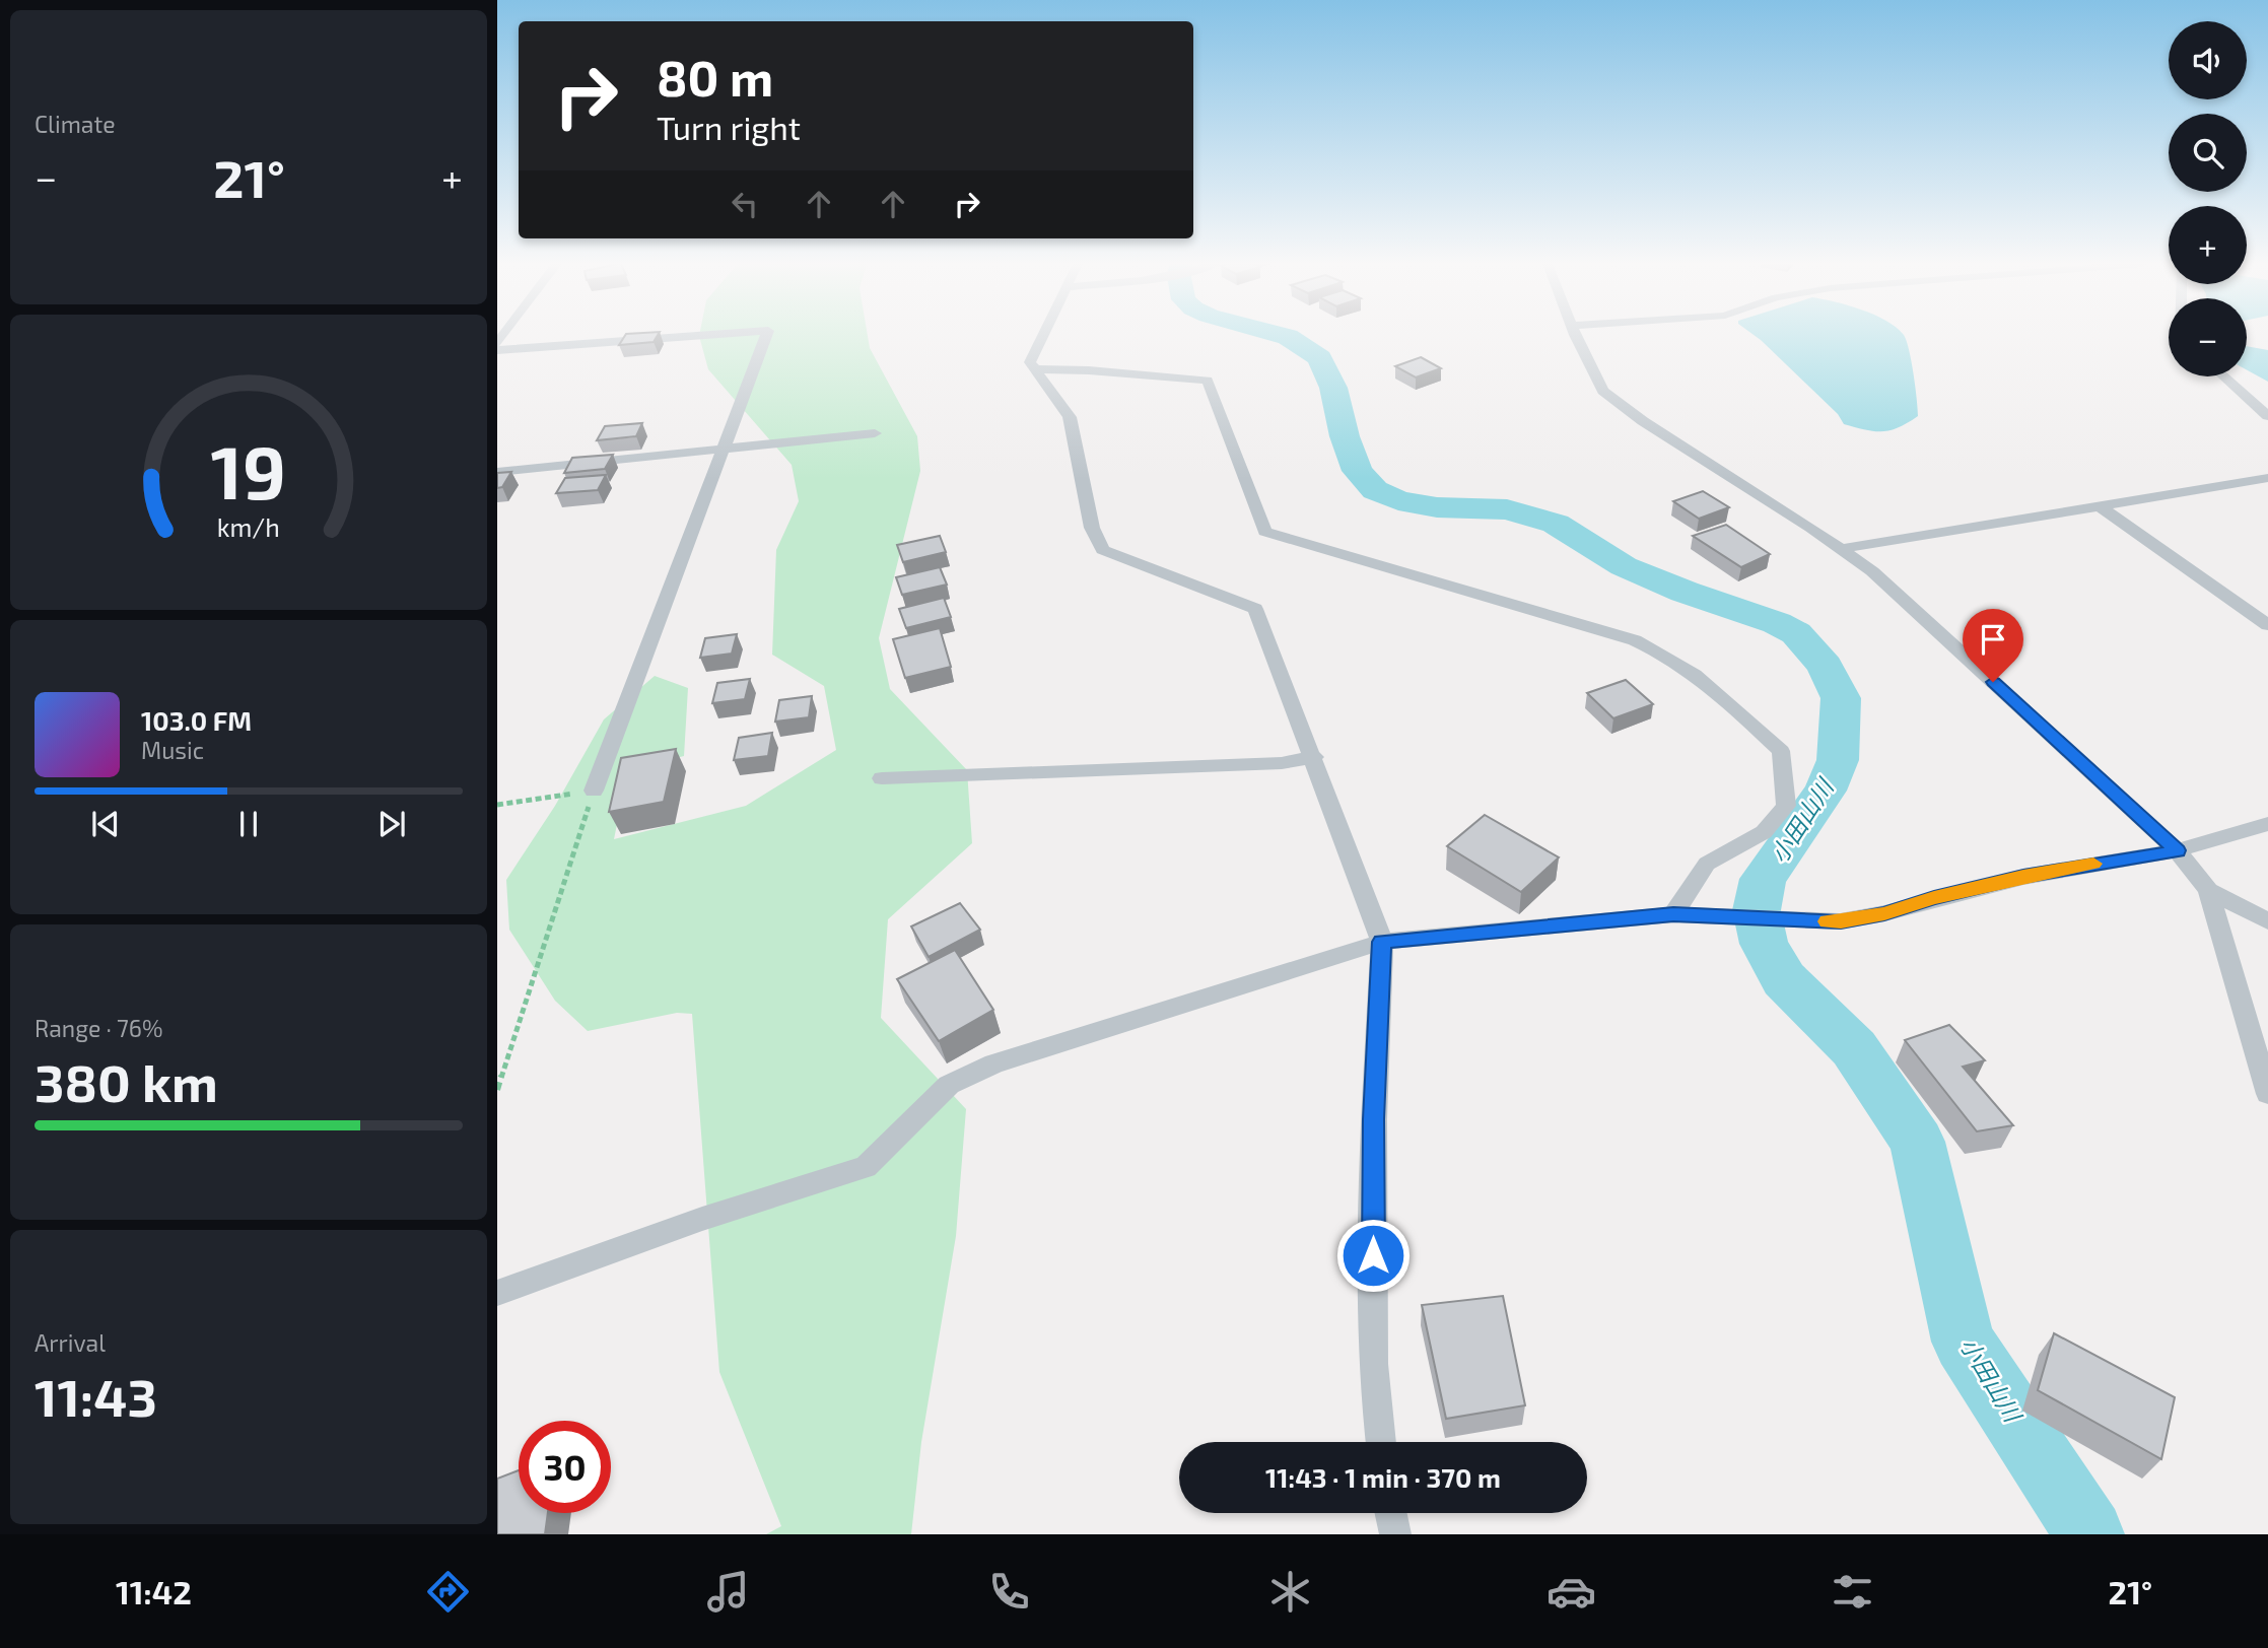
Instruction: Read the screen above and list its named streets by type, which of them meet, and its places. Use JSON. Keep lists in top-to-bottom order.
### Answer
{
  "water": ["小田山川"],
  "page": {
    "tile": [
      "Climate",
      ["Range · 76%", "380 km"],
      ["Arrival", "11:43"]
    ],
    "map_buttons": ["+", "−"],
    "turn": ["80 m", "Turn right"],
    "heat": ["−", "21°", "+"],
    "song": ["103.0 FM", "Music"],
    "limit": "30",
    "trip": "11:43 · 1 min · 370 m",
    "tabs": ["11:42", "21°"],
    "gauge": ["19", "km/h"]
  }
}
